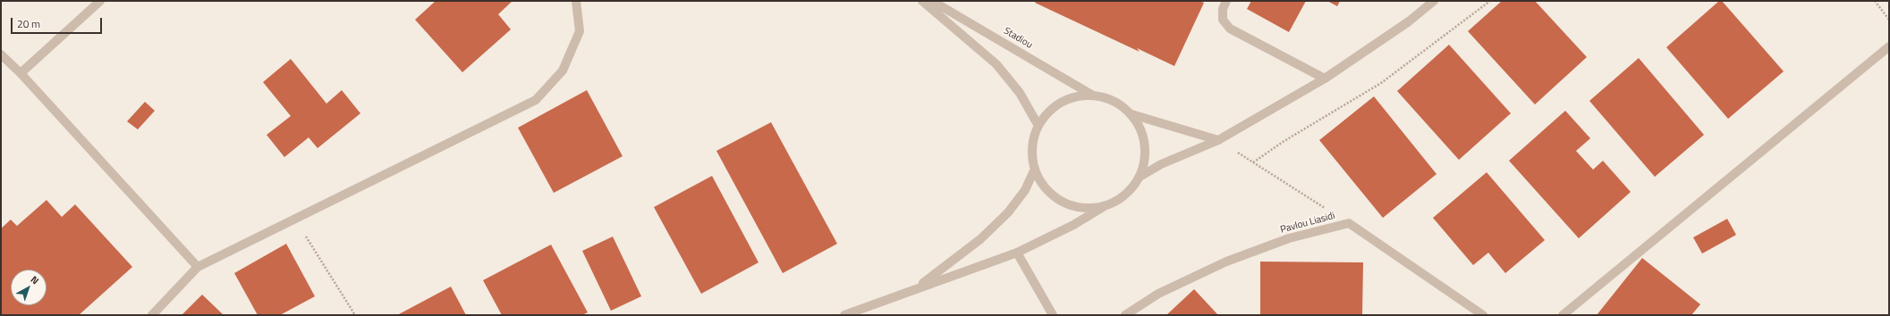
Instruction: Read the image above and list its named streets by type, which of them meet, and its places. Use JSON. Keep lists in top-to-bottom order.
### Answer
{
  "streets": {
    "street": ["Stadiou", "Pavlou Liasidi"]
  },
  "scale_bar": "20 m",
  "north": "top right"
}
